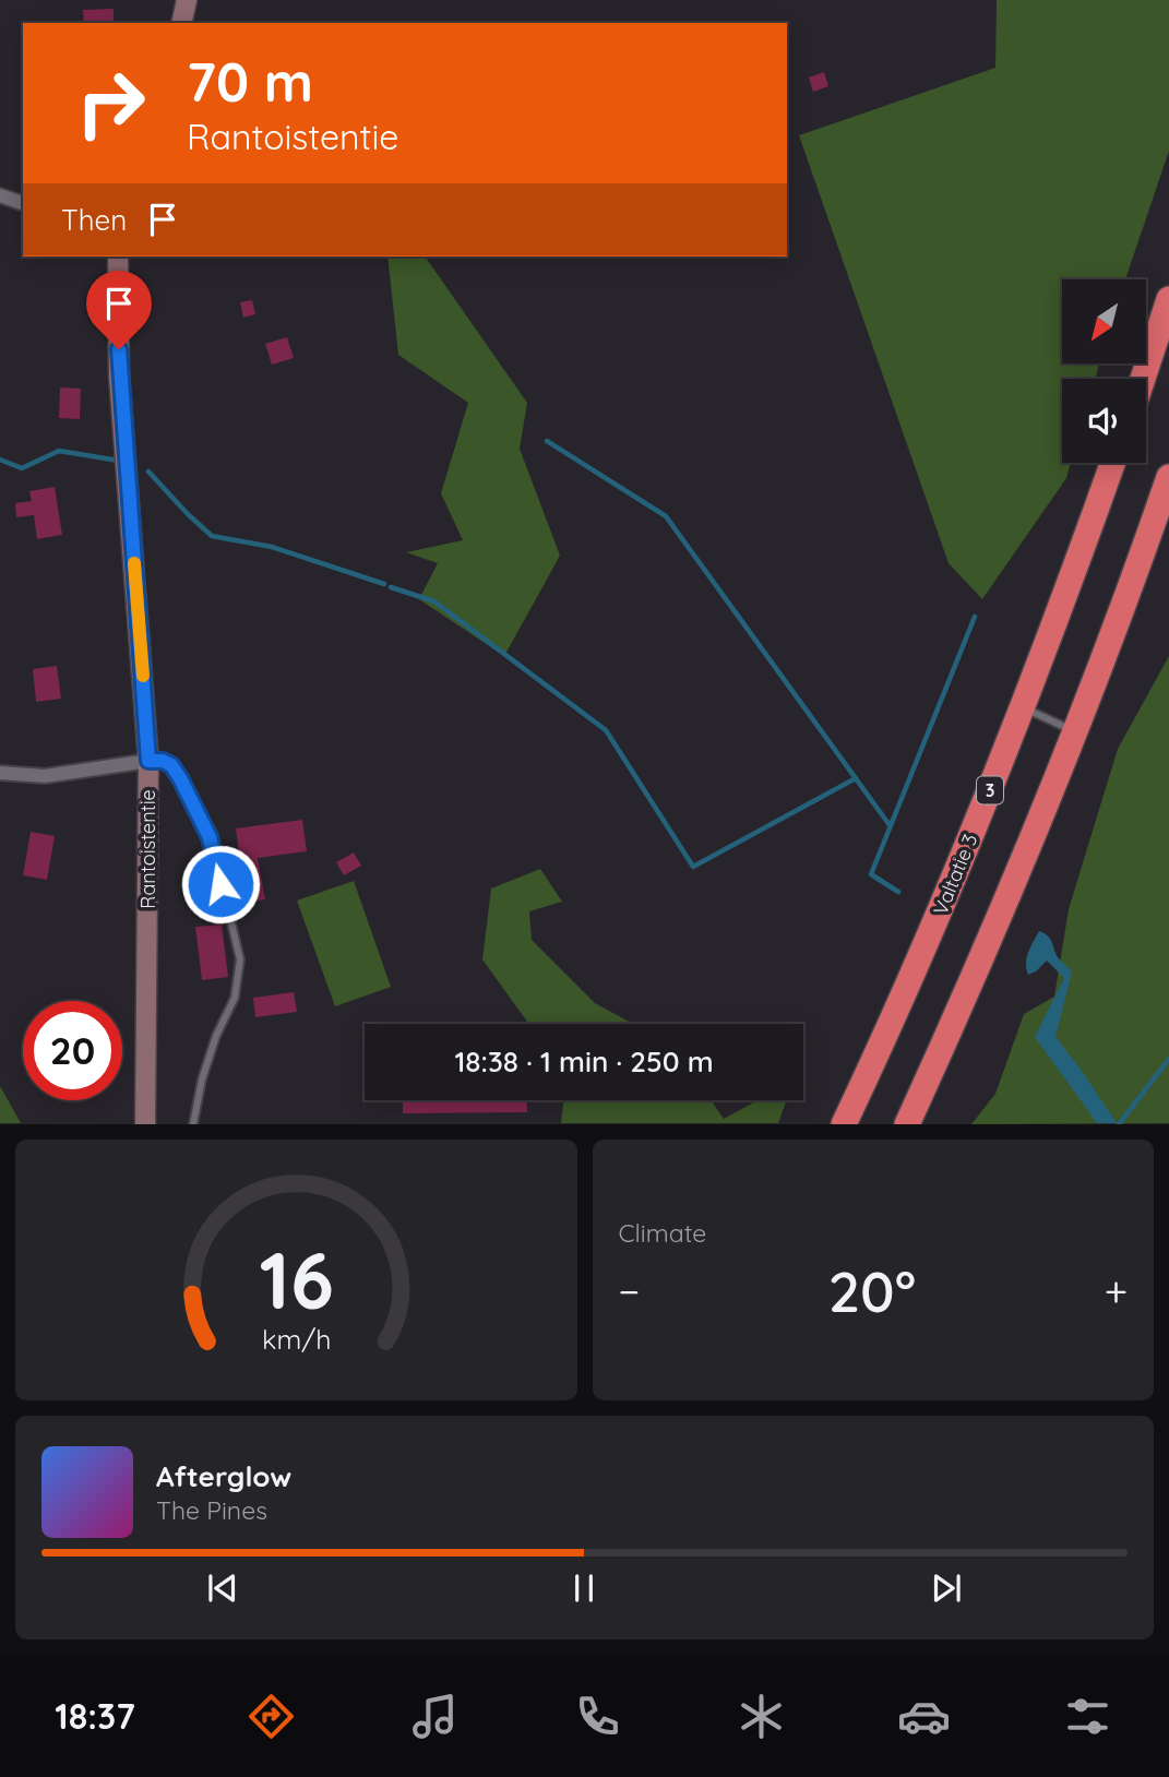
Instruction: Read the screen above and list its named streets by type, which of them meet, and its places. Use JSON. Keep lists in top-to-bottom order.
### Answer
{
  "streets": {
    "highway": ["3", "Valtatie 3"],
    "street": ["Rantoistentie"]
  },
  "north": "bottom left",
  "page": {
    "turn": ["70 m", "Rantoistentie"],
    "then": "Then",
    "limit": "20",
    "trip": "18:38 · 1 min · 250 m",
    "tile": "Climate",
    "heat": ["−", "20°", "+"],
    "song": ["Afterglow", "The Pines"],
    "tabs": "18:37",
    "gauge": ["16", "km/h"]
  }
}
